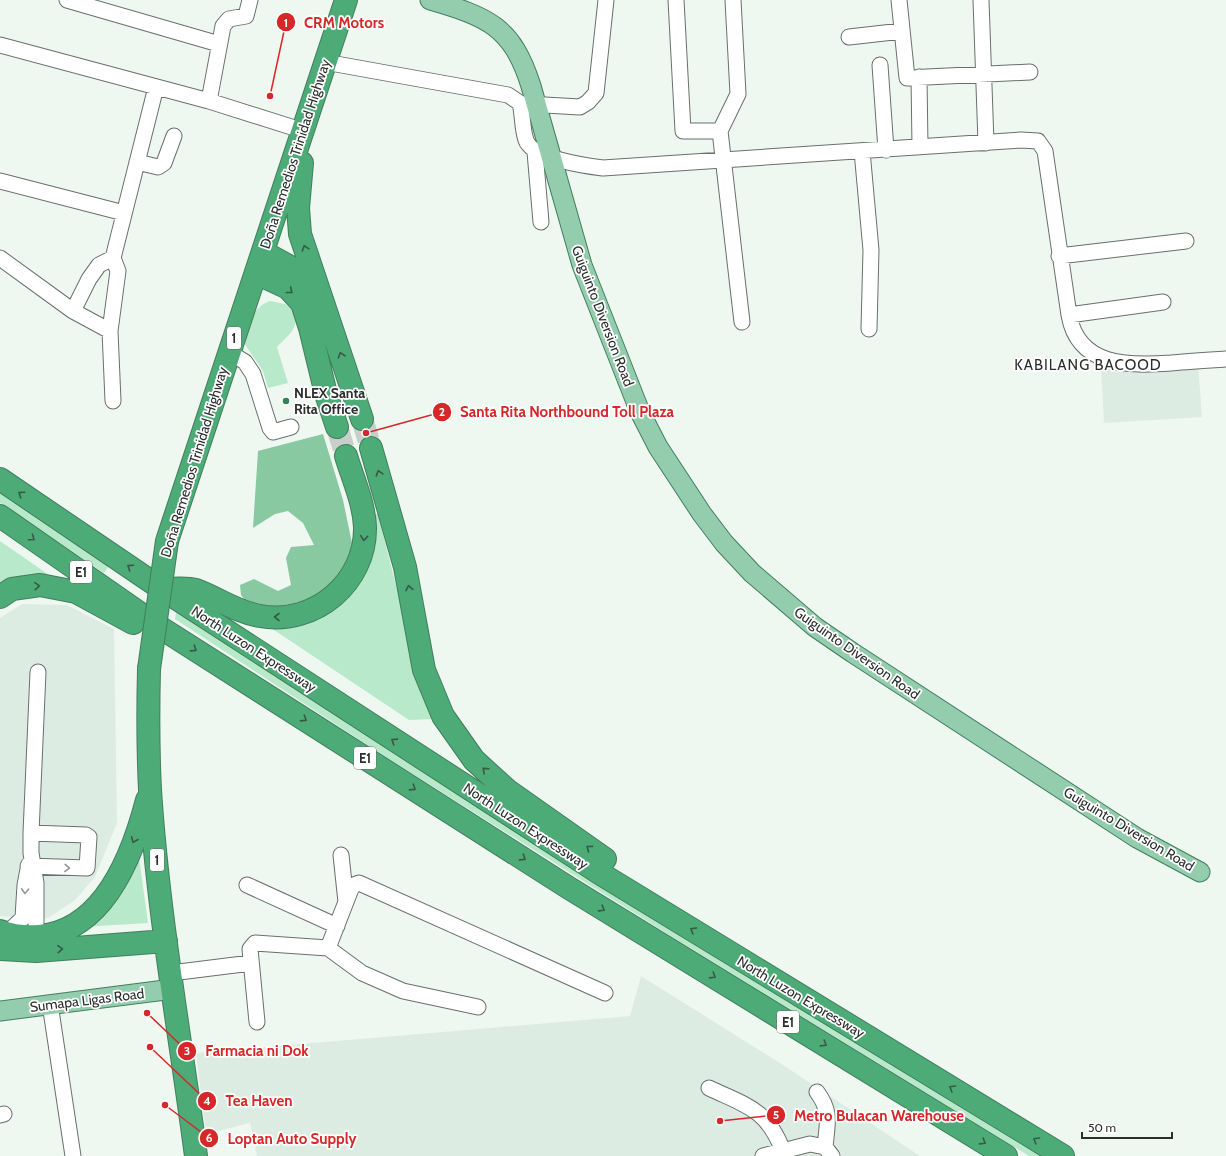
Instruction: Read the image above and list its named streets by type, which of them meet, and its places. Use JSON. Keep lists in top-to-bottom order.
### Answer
{
  "streets": {
    "highway": [
      "Doña Remedios Trinidad Highway",
      "1",
      "E1",
      "North Luzon Expressway"
    ],
    "main road": ["Guiguinto Diversion Road", "Sumapa Ligas Road"]
  },
  "crossings": [
    ["Doña Remedios Trinidad Highway", "Sumapa Ligas Road"]
  ],
  "districts": ["KABILANG BACOOD"],
  "places": [
    "CRM Motors",
    "NLEX Santa Rita Office",
    "Santa Rita Northbound Toll Plaza",
    "Farmacia ni Dok",
    "Tea Haven",
    "Loptan Auto Supply",
    "Metro Bulacan Warehouse"
  ],
  "scale_bar": "50 m"
}
